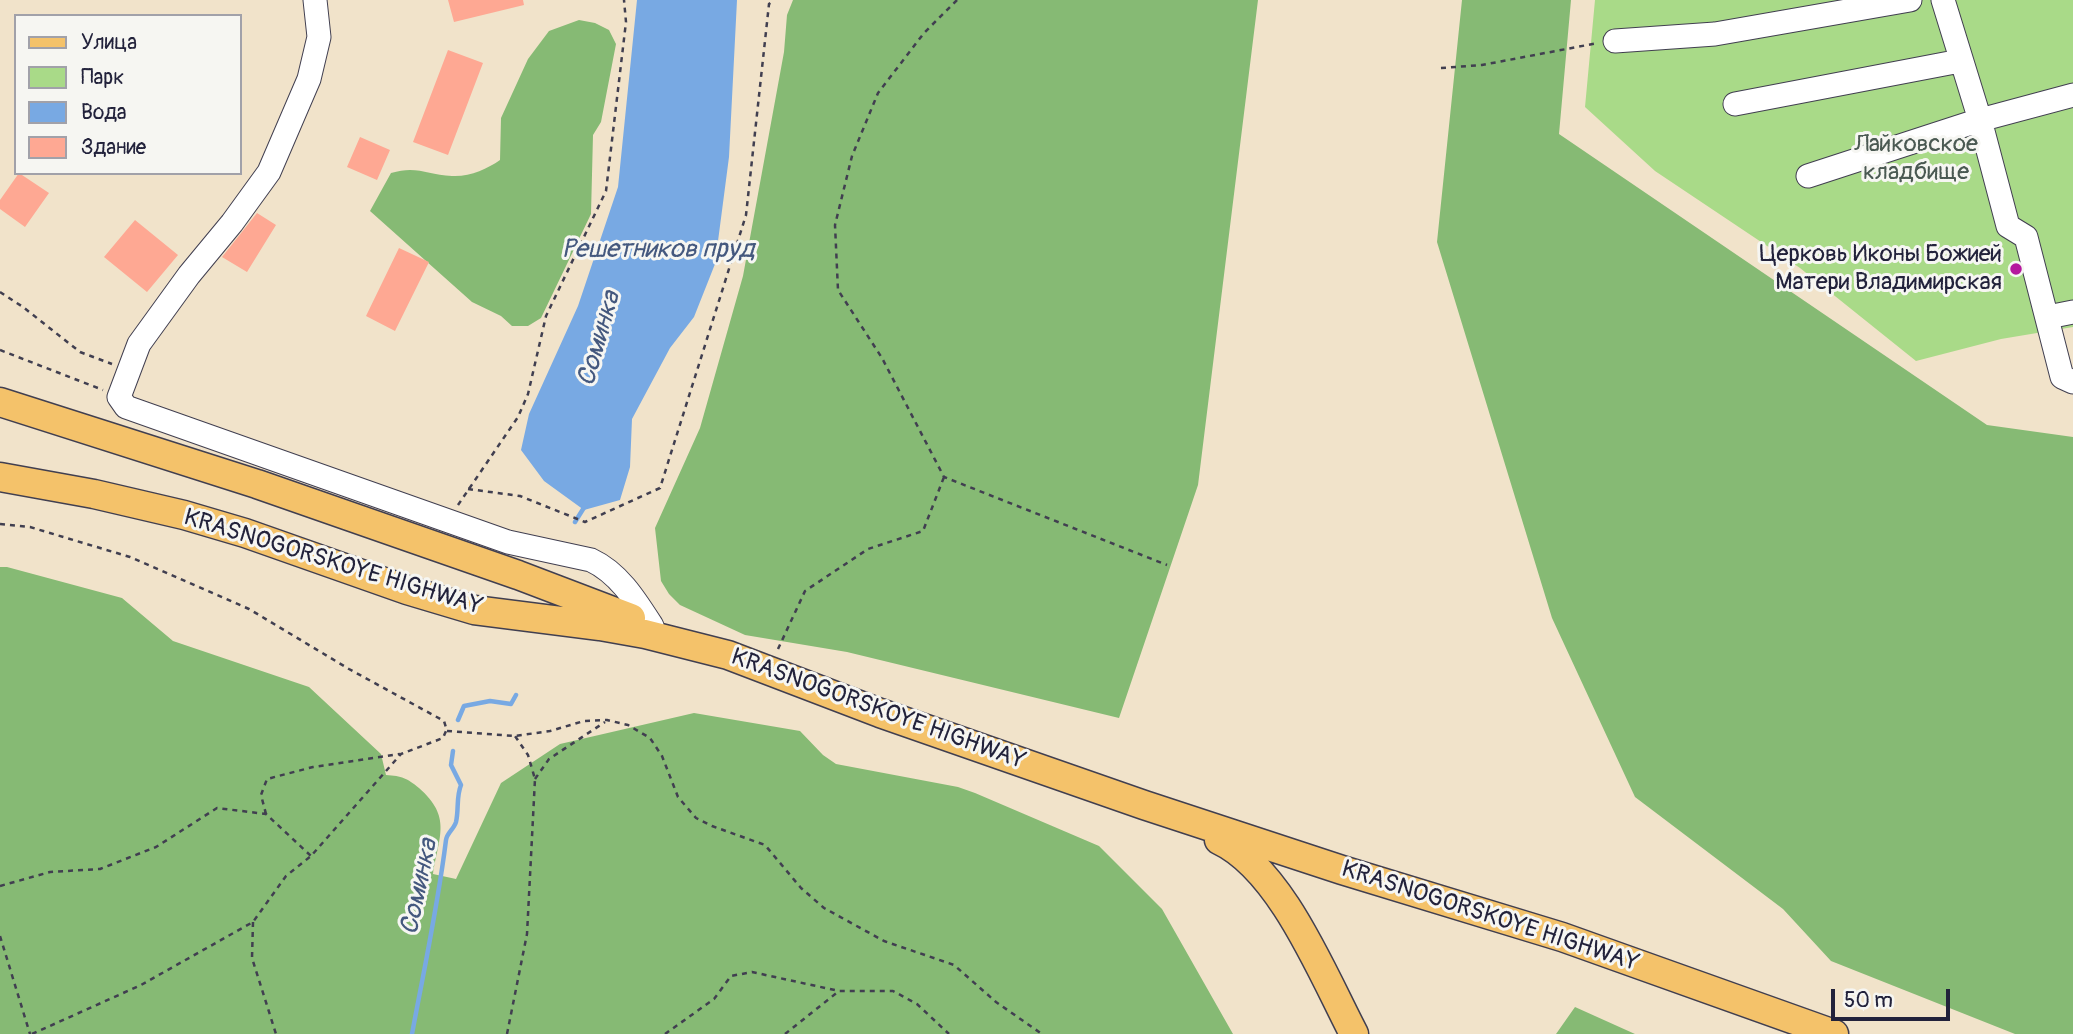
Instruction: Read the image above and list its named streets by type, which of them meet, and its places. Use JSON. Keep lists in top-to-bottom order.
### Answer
{
  "streets": {
    "main road": ["KRASNOGORSKOYE HIGHWAY"]
  },
  "water": ["Решетников пруд", "Соминка"],
  "parks": ["Лайковское кладбище"],
  "places": ["Церковь Иконы Божией Матери Владимирская"],
  "legend": [
    "Улица",
    "Парк",
    "Вода",
    "Здание"
  ],
  "scale_bar": "50 m"
}
